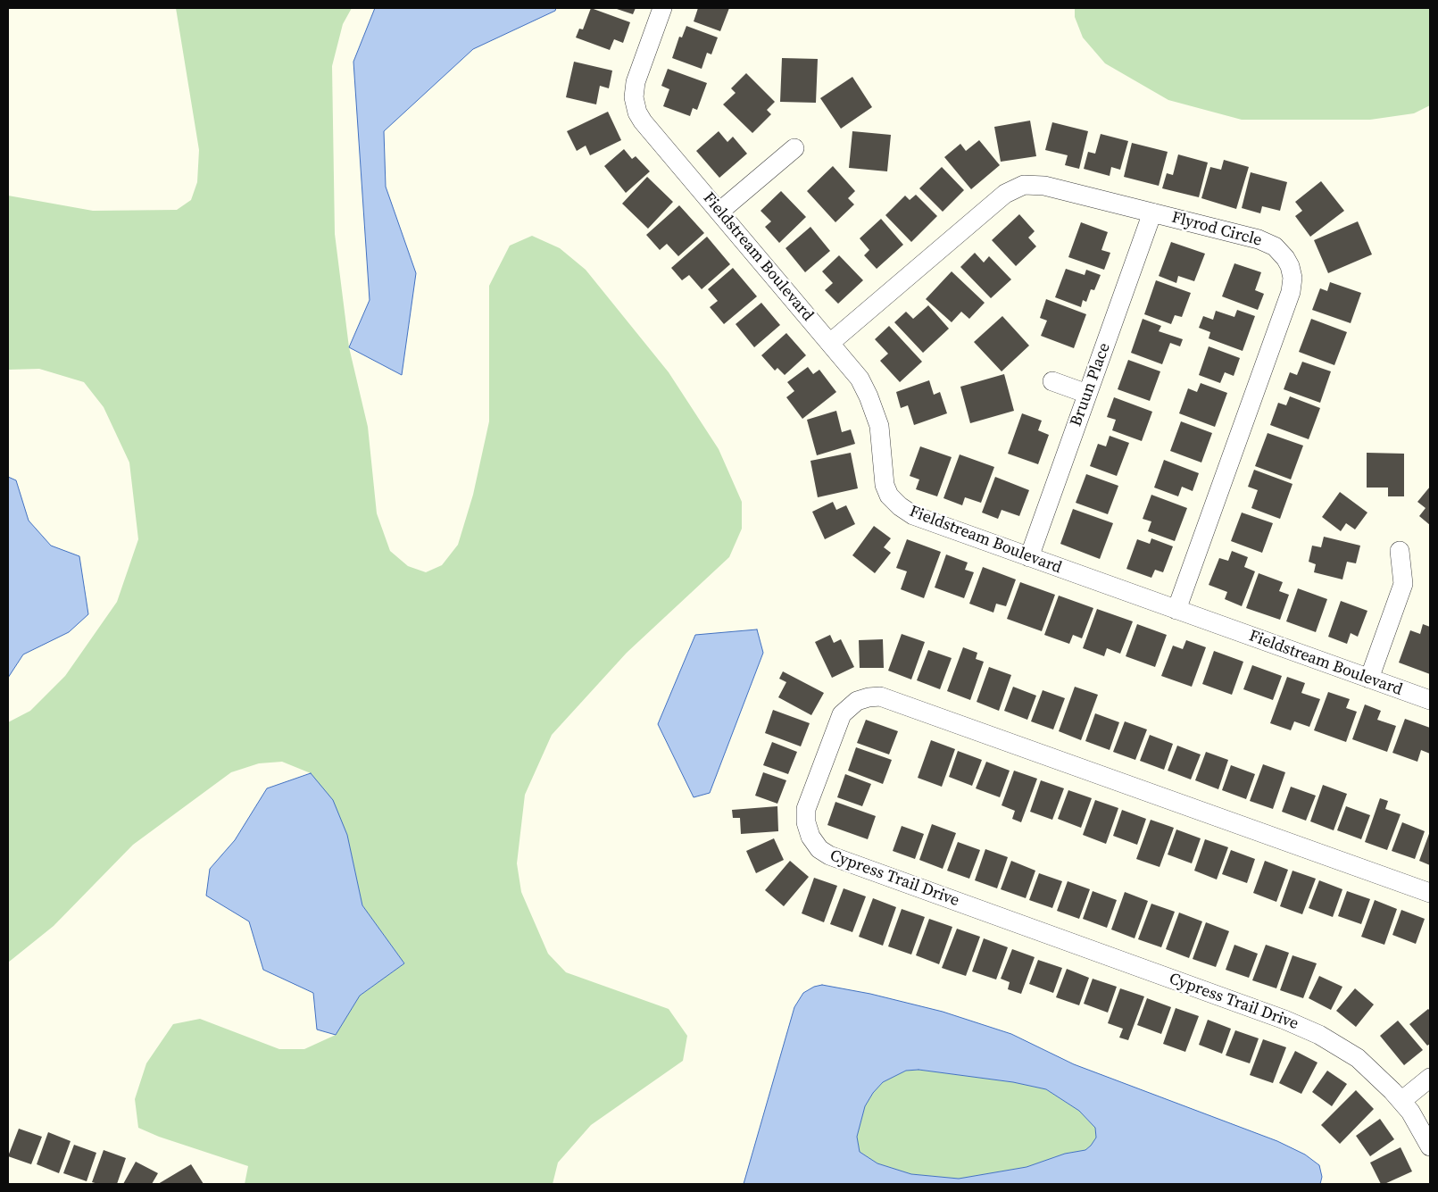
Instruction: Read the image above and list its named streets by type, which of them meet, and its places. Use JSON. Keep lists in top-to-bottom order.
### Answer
{
  "streets": {
    "street": [
      "Flyrod Circle",
      "Fieldstream Boulevard",
      "Bruun Place",
      "Cypress Trail Drive"
    ]
  },
  "crossings": [
    ["Flyrod Circle", "Fieldstream Boulevard"],
    ["Flyrod Circle", "Bruun Place"],
    ["Fieldstream Boulevard", "Bruun Place"]
  ]
}
